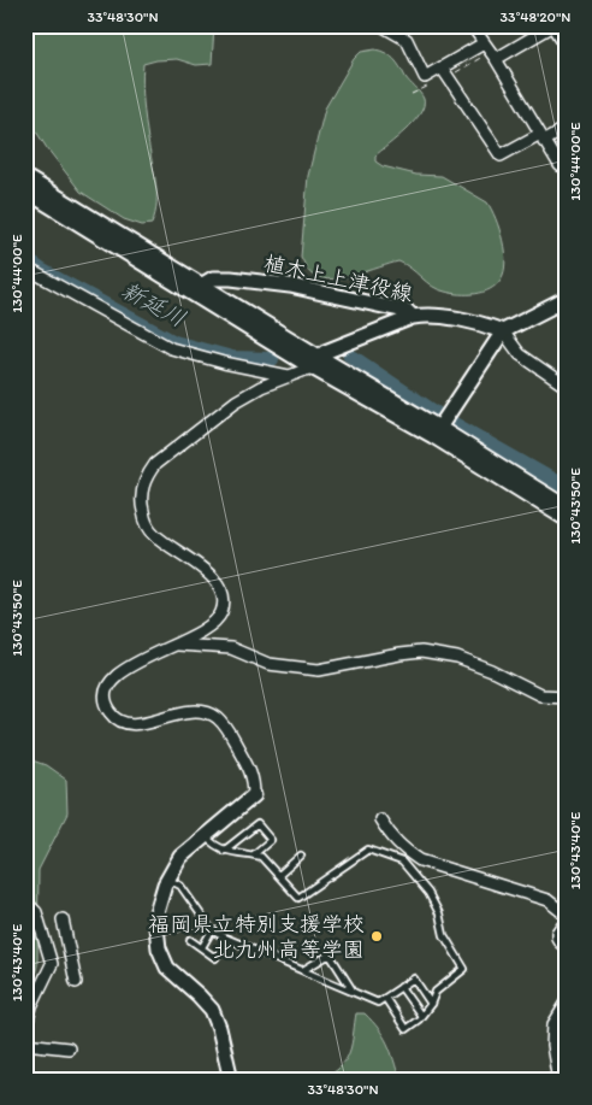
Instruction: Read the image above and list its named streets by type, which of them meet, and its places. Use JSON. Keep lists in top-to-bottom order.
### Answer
{
  "streets": {
    "street": ["植木上上津役線"]
  },
  "water": ["新延川"],
  "places": ["福岡県立特別支援学校 北九州高等学園"],
  "coordinates": [
    "33°48'30\"N",
    "33°48'20\"N",
    "130°44'00\"E",
    "130°43'50\"E",
    "130°43'40\"E"
  ]
}
